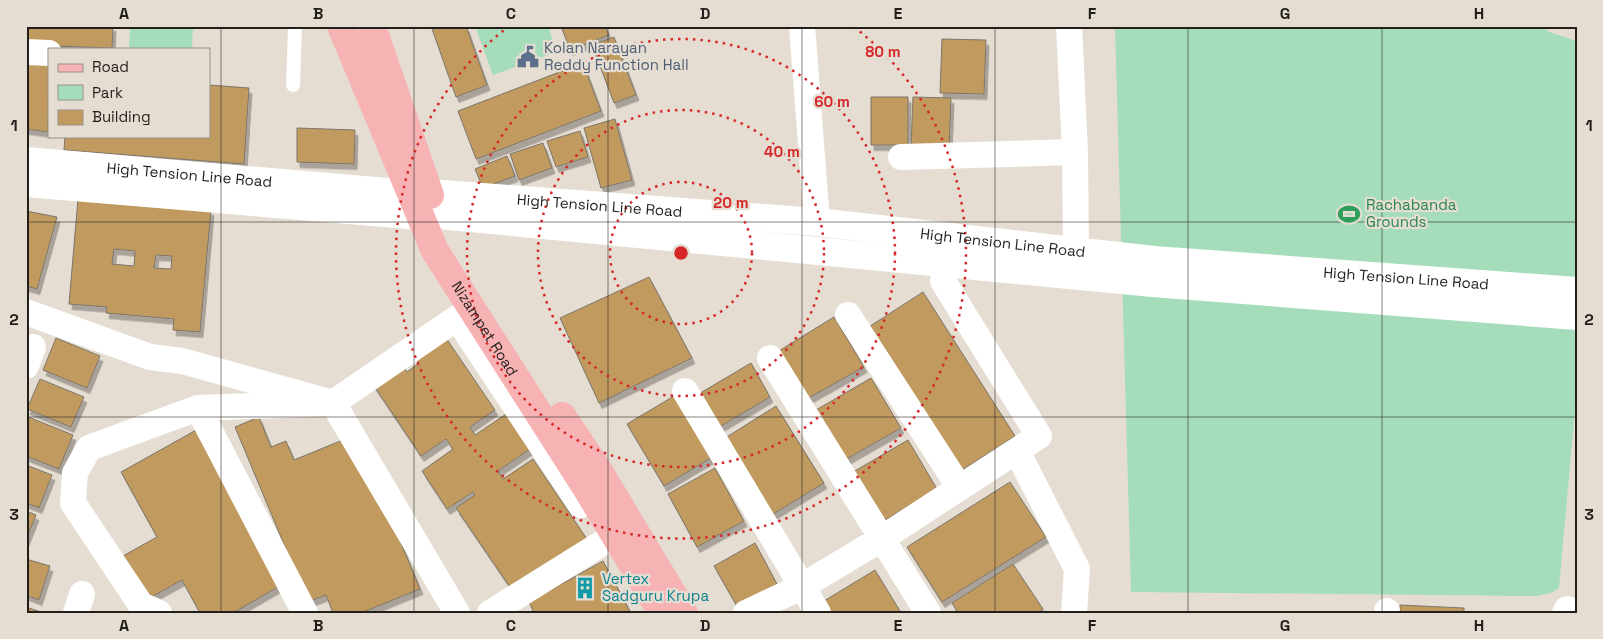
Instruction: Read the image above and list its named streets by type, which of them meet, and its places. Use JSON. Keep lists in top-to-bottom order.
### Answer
{
  "streets": {
    "main road": ["High Tension Line Road", "Nizampet Road"]
  },
  "crossings": [
    ["High Tension Line Road", "Nizampet Road"]
  ],
  "places": {
    "public building": ["Kolan Narayan Reddy Function Hall"],
    "sports": ["Rachabanda Grounds"],
    "building": ["Vertex Sadguru Krupa"]
  },
  "legend": ["Road", "Park", "Building"],
  "grid": {
    "columns": [
      "A",
      "B",
      "C",
      "D",
      "E",
      "F",
      "G",
      "H"
    ],
    "rows": ["1", "2", "3"]
  },
  "rings": [
    "80 m",
    "60 m",
    "40 m",
    "20 m"
  ]
}
